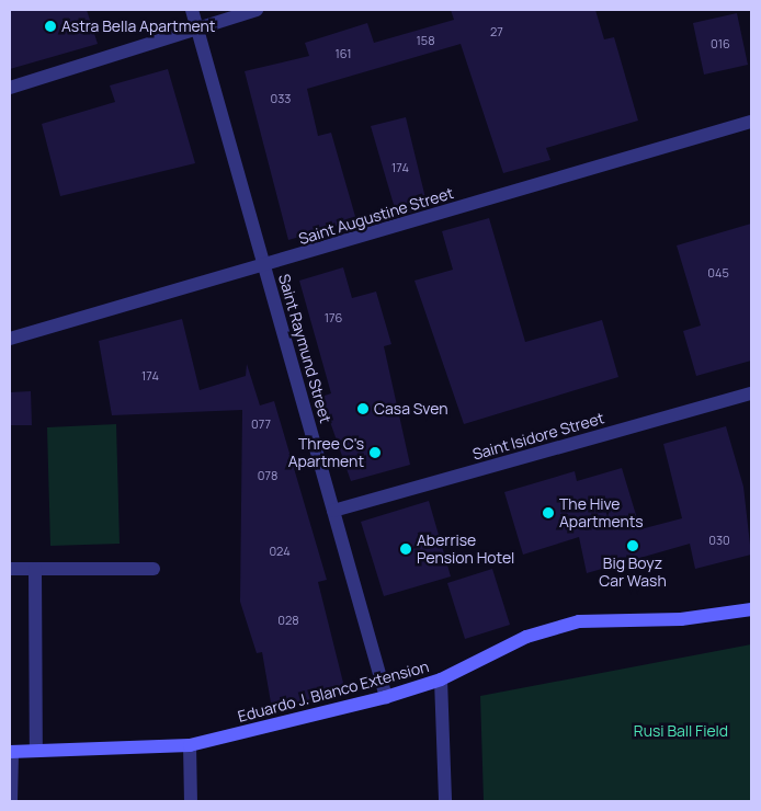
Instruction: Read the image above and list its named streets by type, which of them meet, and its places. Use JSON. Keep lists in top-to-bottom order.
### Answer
{
  "streets": {
    "main road": ["Eduardo J. Blanco Extension"],
    "street": ["Saint Augustine Street", "Saint Raymund Street", "Saint Isidore Street"]
  },
  "crossings": [
    ["Saint Augustine Street", "Saint Raymund Street"],
    ["Saint Raymund Street", "Saint Isidore Street"],
    ["Saint Raymund Street", "Eduardo J. Blanco Extension"]
  ],
  "parks": ["Rusi Ball Field"],
  "places": [
    "Astra Bella Apartment",
    "Casa Sven",
    "Three C's Apartment",
    "The Hive Apartments",
    "Big Boyz Car Wash",
    "Aberrise Pension Hotel"
  ],
  "house_numbers": [
    "27",
    "158",
    "016",
    "161",
    "033",
    "174",
    "045",
    "176",
    "174",
    "077",
    "078",
    "030",
    "024",
    "028"
  ]
}
